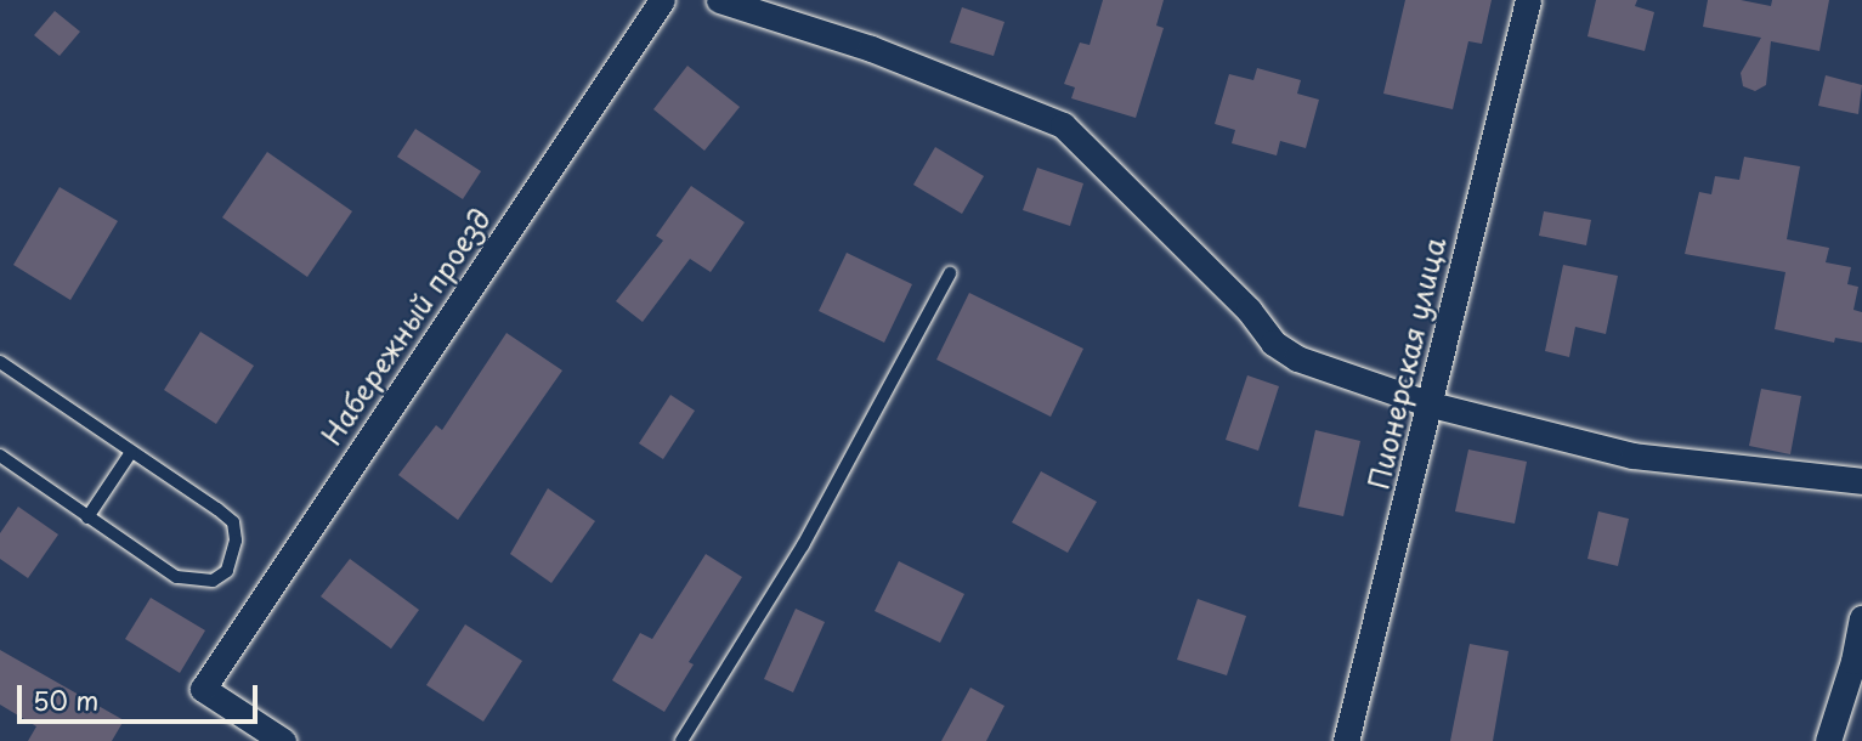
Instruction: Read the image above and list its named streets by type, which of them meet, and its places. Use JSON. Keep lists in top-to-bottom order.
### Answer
{
  "streets": {
    "street": ["Набережный проезд", "Пионерская улица"]
  },
  "scale_bar": "50 m"
}
